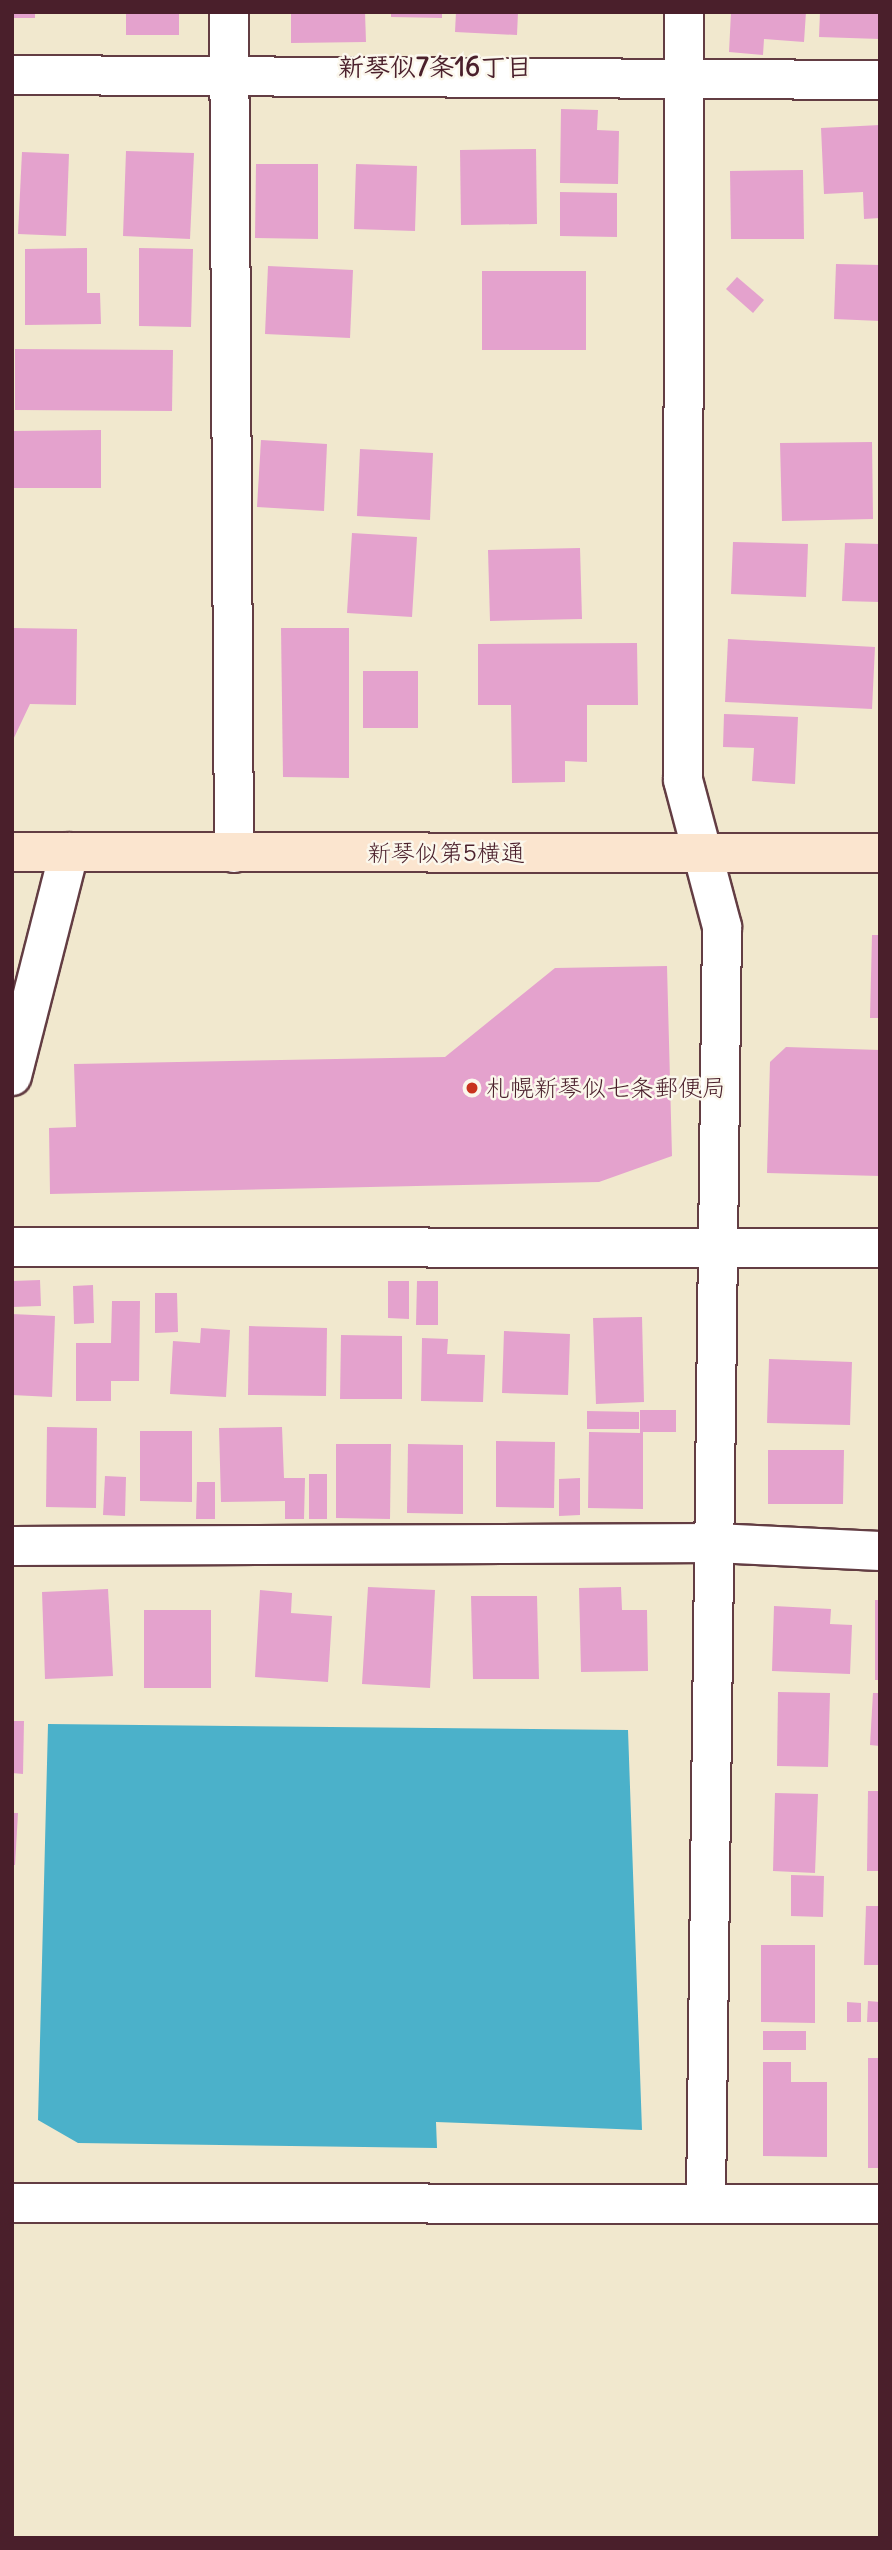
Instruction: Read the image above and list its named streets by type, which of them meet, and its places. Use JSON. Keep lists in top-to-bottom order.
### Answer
{
  "streets": {
    "street": ["新琴似第5横通"]
  },
  "districts": ["新琴似7条16丁目"],
  "places": ["札幌新琴似七条郵便局"]
}
